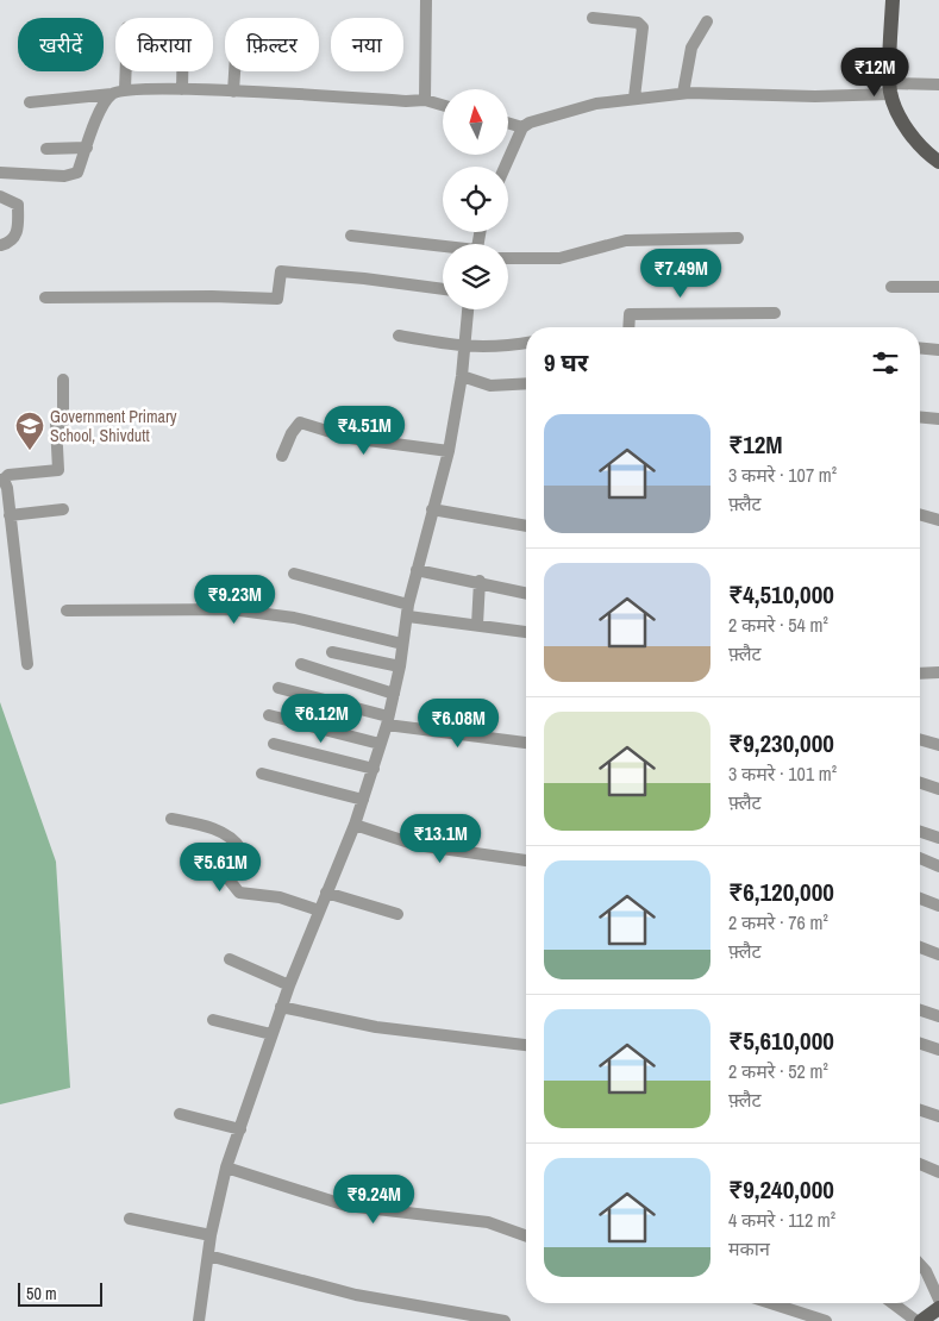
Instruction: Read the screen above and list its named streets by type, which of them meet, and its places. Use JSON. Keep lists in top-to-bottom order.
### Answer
{
  "places": {
    "school or university": ["Government Primary School, Shivdutt"]
  },
  "scale_bar": "50 m",
  "north": "top",
  "page": {
    "chip": [
      "खरीदें",
      "किराया",
      "फ़िल्टर",
      "नया"
    ],
    "price": [
      "₹12M",
      "₹7.49M",
      "₹4.51M",
      "₹9.23M",
      "₹6.12M",
      "₹6.08M",
      "₹13.1M",
      "₹5.61M",
      "₹9.24M"
    ],
    "heading": "9 घर",
    "list": [
      {
        "name": "₹12M",
        "note": "3 कमरे · 107 m² · फ़्लैट"
      },
      {
        "name": "₹4,510,000",
        "note": "2 कमरे · 54 m² · फ़्लैट"
      },
      {
        "name": "₹9,230,000",
        "note": "3 कमरे · 101 m² · फ़्लैट"
      },
      {
        "name": "₹6,120,000",
        "note": "2 कमरे · 76 m² · फ़्लैट"
      },
      {
        "name": "₹5,610,000",
        "note": "2 कमरे · 52 m² · फ़्लैट"
      },
      {
        "name": "₹9,240,000",
        "note": "4 कमरे · 112 m² · मकान"
      }
    ],
    "scale": "50 m"
  }
}
